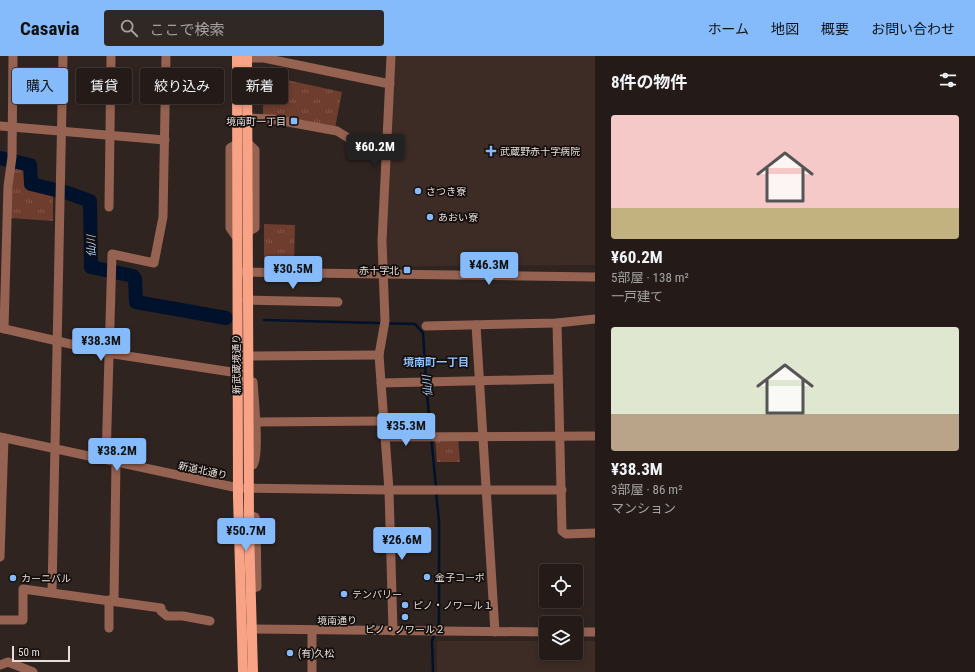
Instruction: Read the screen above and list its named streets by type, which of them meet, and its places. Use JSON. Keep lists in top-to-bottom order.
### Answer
{
  "streets": {
    "main road": ["新武蔵境通り"],
    "street": ["新道北通り", "境南通り"]
  },
  "crossings": [
    ["新武蔵境通り", "新道北通り"],
    ["新武蔵境通り", "境南通り"]
  ],
  "districts": ["境南町一丁目"],
  "water": ["仙川"],
  "places": {
    "transit": ["境南町一丁目", "赤十字北"],
    "health": ["武蔵野赤十字病院"],
    "other": [
      "さつき寮",
      "あおい寮",
      "金子コーポ",
      "カーニバル",
      "テンパリー",
      "ピノ・ノワール１",
      "ピノ・ノワール２",
      "(有)久松"
    ]
  },
  "scale_bar": "50 m",
  "page": {
    "header": "Casavia",
    "search": "ここで検索",
    "nav": [
      "ホーム",
      "地図",
      "概要",
      "お問い合わせ"
    ],
    "heading": "8件の物件",
    "chip": [
      "購入",
      "賃貸",
      "絞り込み",
      "新着"
    ],
    "list": [
      {
        "name": "¥60.2M",
        "note": "5部屋 · 138 m² · 一戸建て"
      },
      {
        "name": "¥38.3M",
        "note": "3部屋 · 86 m² · マンション"
      }
    ],
    "price": [
      "¥60.2M",
      "¥46.3M",
      "¥30.5M",
      "¥38.3M",
      "¥35.3M",
      "¥38.2M",
      "¥50.7M",
      "¥26.6M"
    ],
    "scale": "50 m"
  }
}
